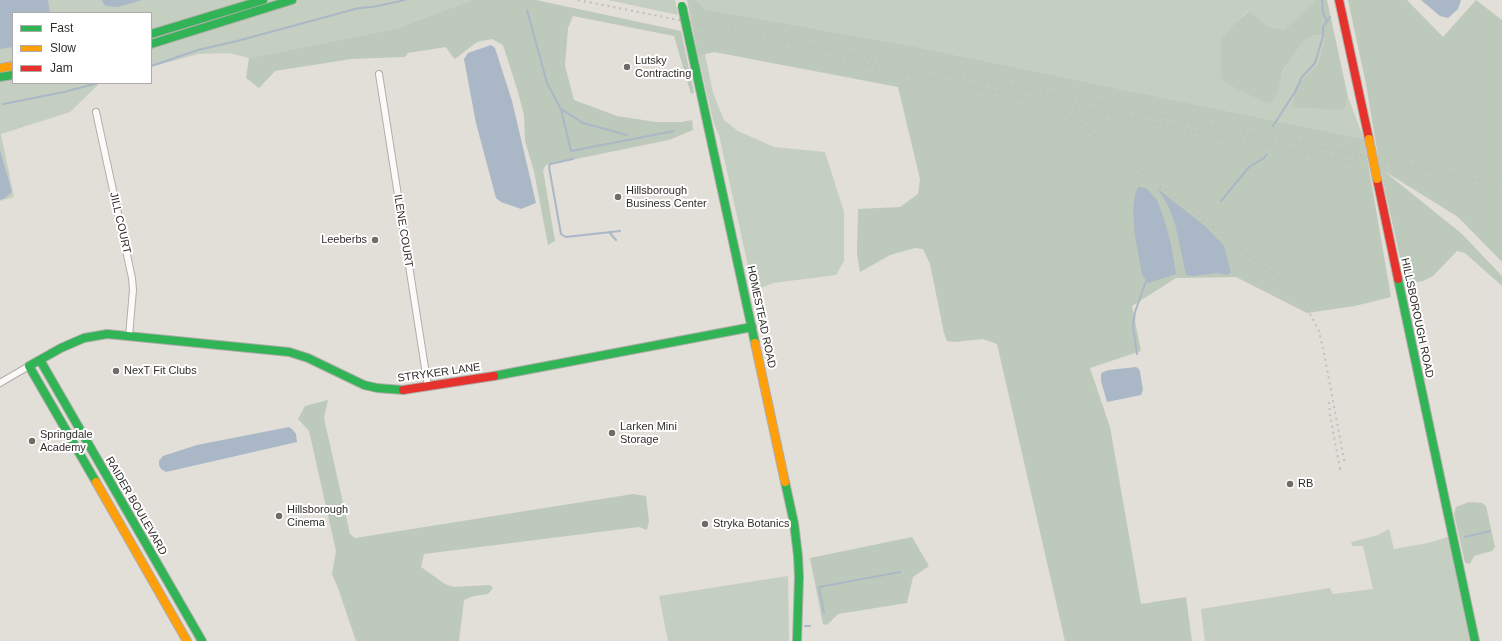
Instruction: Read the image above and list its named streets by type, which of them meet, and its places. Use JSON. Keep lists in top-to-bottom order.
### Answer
{
  "streets": {
    "main road": [
      "HOMESTEAD ROAD",
      "HILLSBOROUGH ROAD",
      "STRYKER LANE",
      "RAIDER BOULEVARD"
    ],
    "street": ["JILL COURT", "ILENE COURT"]
  },
  "crossings": [
    ["JILL COURT", "STRYKER LANE"],
    ["ILENE COURT", "STRYKER LANE"],
    ["HOMESTEAD ROAD", "STRYKER LANE"],
    ["STRYKER LANE", "RAIDER BOULEVARD"]
  ],
  "places": [
    "Lutsky Contracting",
    "Hillsborough Business Center",
    "Leeberbs",
    "NexT Fit Clubs",
    "Larken Mini Storage",
    "Springdale Academy",
    "RB",
    "Hillsborough Cinema",
    "Stryka Botanics"
  ],
  "legend": ["Fast", "Slow", "Jam"]
}
